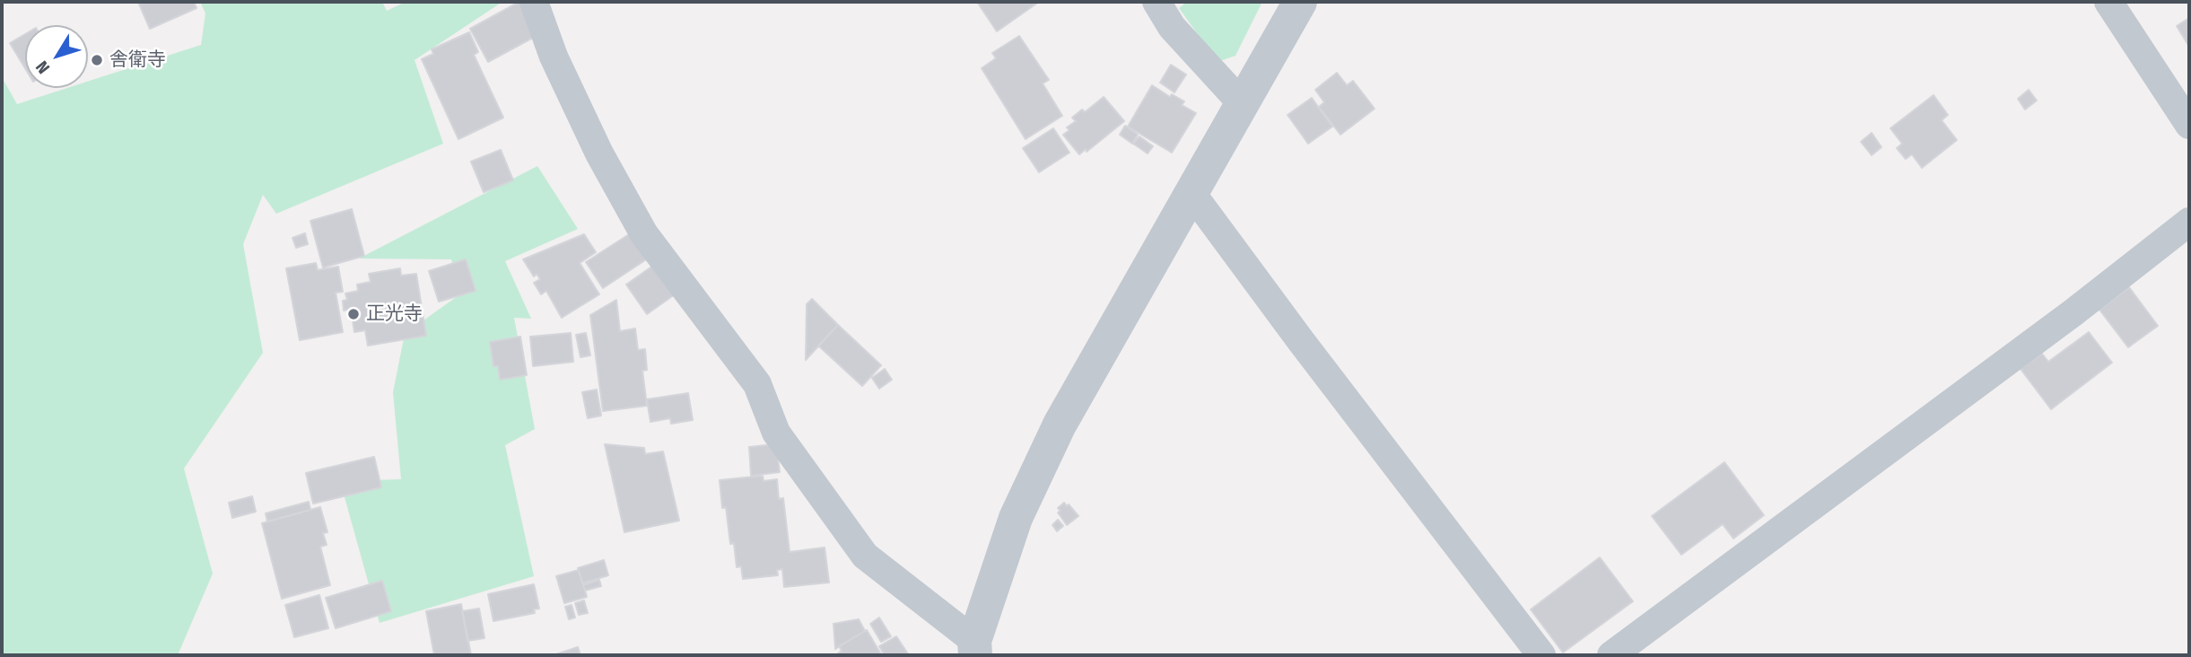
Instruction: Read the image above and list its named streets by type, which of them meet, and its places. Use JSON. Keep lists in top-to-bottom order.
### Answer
{
  "places": ["舎衛寺", "正光寺"],
  "north": "bottom left"
}
